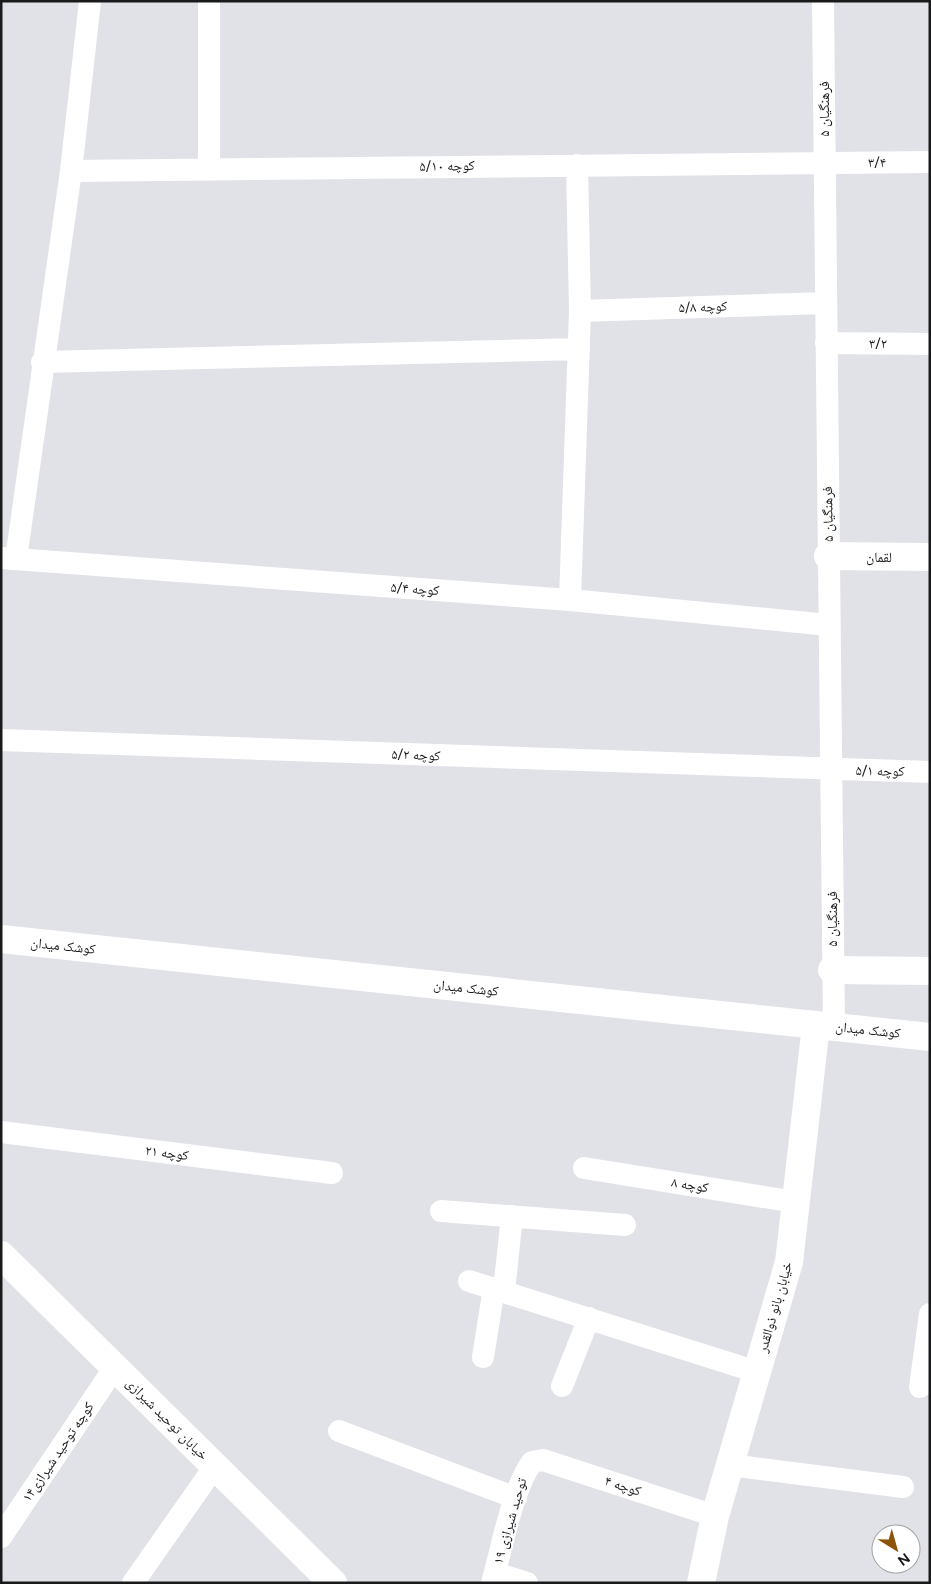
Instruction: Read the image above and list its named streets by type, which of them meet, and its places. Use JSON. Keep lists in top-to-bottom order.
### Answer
{
  "streets": {
    "street": [
      "فرهنگیان ۵",
      "۳/۴",
      "کوچه ۵/۱۰",
      "کوچه ۵/۸",
      "۳/۲",
      "لقمان",
      "کوچه ۵/۴",
      "کوچه ۵/۲",
      "کوچه ۵/۱",
      "کوشک میدان",
      "کوچه ۲۱",
      "کوچه ۸",
      "خیابان بانو ذوالقدر",
      "خیابان توحید شیرازی",
      "کوچه توحید شیرازی۱۴",
      "کوچه ۴",
      "توحید شیرازی ۱۹"
    ]
  },
  "crossings": [
    ["فرهنگیان ۵", "۳/۴"],
    ["فرهنگیان ۵", "کوچه ۵/۱۰"],
    ["فرهنگیان ۵", "کوچه ۵/۸"],
    ["فرهنگیان ۵", "۳/۲"],
    ["فرهنگیان ۵", "لقمان"],
    ["فرهنگیان ۵", "کوچه ۵/۴"],
    ["فرهنگیان ۵", "کوچه ۵/۲"],
    ["فرهنگیان ۵", "کوچه ۵/۱"],
    ["فرهنگیان ۵", "کوشک میدان"],
    ["فرهنگیان ۵", "خیابان بانو ذوالقدر"],
    ["۳/۴", "کوچه ۵/۱۰"],
    ["کوچه ۵/۲", "کوچه ۵/۱"],
    ["کوشک میدان", "خیابان بانو ذوالقدر"],
    ["کوچه ۸", "خیابان بانو ذوالقدر"],
    ["خیابان بانو ذوالقدر", "کوچه ۴"],
    ["خیابان توحید شیرازی", "کوچه توحید شیرازی۱۴"],
    ["کوچه ۴", "توحید شیرازی ۱۹"]
  ],
  "north": "bottom right"
}
